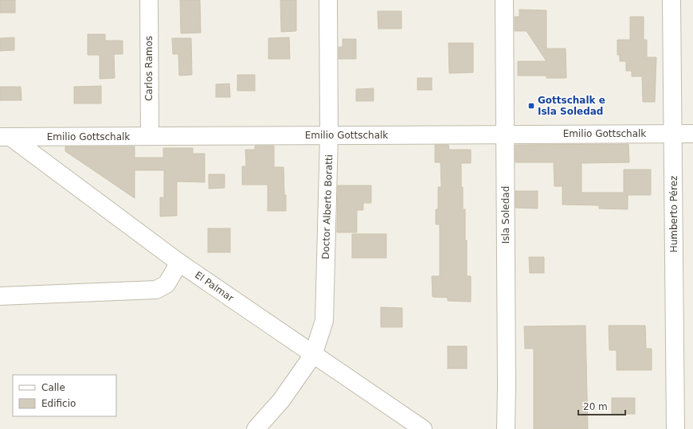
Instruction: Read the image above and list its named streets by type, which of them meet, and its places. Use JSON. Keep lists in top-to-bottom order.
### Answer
{
  "streets": {
    "street": [
      "Carlos Ramos",
      "Emilio Gottschalk",
      "Doctor Alberto Boratti",
      "Humberto Pérez",
      "Isla Soledad",
      "El Palmar"
    ]
  },
  "crossings": [
    ["Carlos Ramos", "Emilio Gottschalk"],
    ["Emilio Gottschalk", "Doctor Alberto Boratti"],
    ["Emilio Gottschalk", "Humberto Pérez"],
    ["Emilio Gottschalk", "Isla Soledad"],
    ["Emilio Gottschalk", "El Palmar"],
    ["Doctor Alberto Boratti", "El Palmar"]
  ],
  "places": {
    "transit": ["Gottschalk e Isla Soledad"]
  },
  "legend": ["Calle", "Edificio"],
  "scale_bar": "20 m"
}
